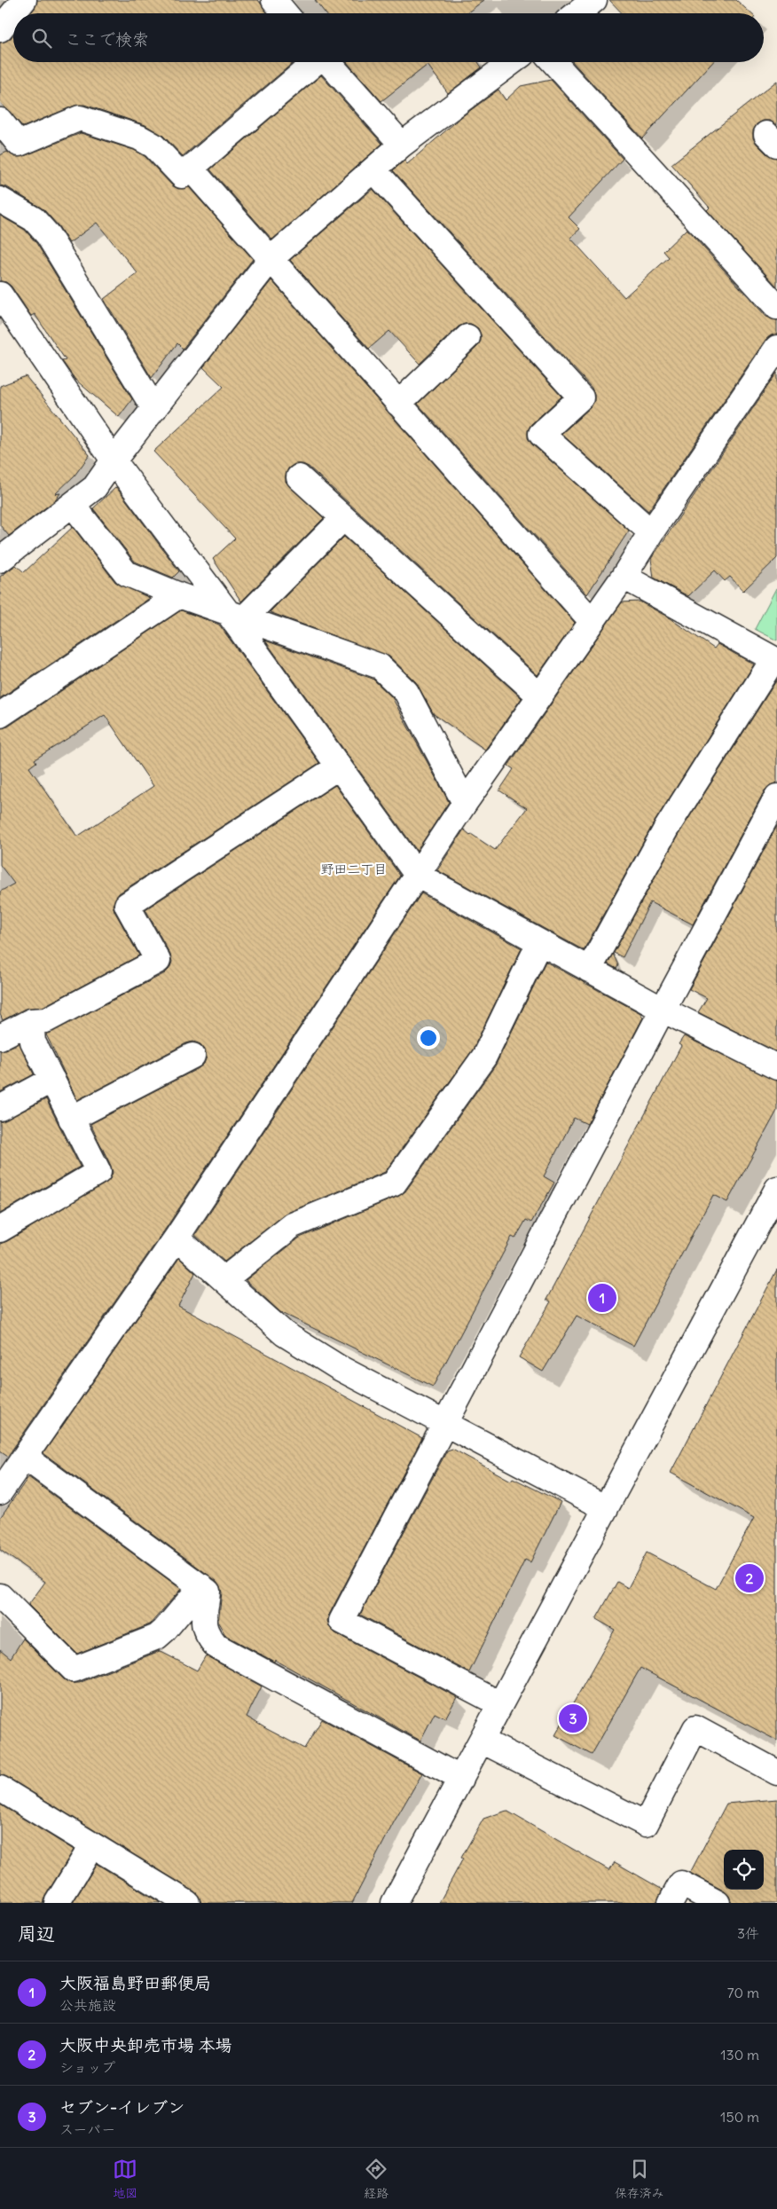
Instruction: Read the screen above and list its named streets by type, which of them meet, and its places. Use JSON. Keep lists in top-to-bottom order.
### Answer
{
  "districts": ["野田二丁目"],
  "page": {
    "search": "ここで検索",
    "pins": ["1", "2", "3"],
    "heading": ["周辺", "3件"],
    "list": [
      {
        "mark": "1",
        "name": "大阪福島野田郵便局",
        "note": "公共施設",
        "value": "70 m"
      },
      {
        "mark": "2",
        "name": "大阪中央卸売市場 本場",
        "note": "ショップ",
        "value": "130 m"
      },
      {
        "mark": "3",
        "name": "セブン-イレブン",
        "note": "スーパー",
        "value": "150 m"
      }
    ],
    "nav": ["地図", "経路", "保存済み"]
  }
}
